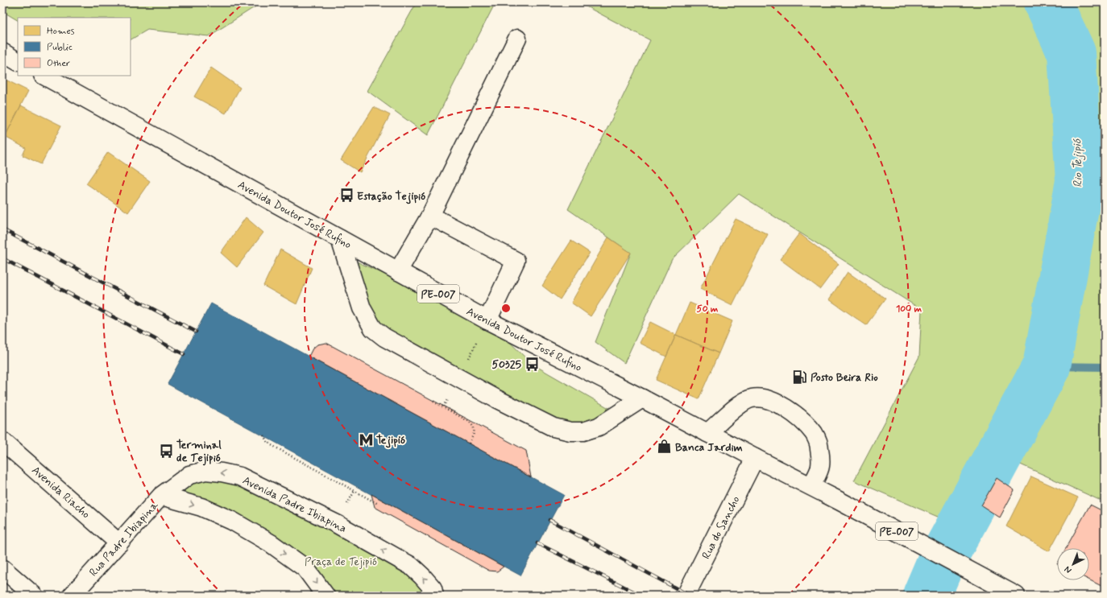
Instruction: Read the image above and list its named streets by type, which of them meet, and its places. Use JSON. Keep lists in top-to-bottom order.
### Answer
{
  "streets": {
    "street": [
      "Avenida Doutor José Rufino",
      "PE-007",
      "Avenida Riacho",
      "Avenida Padre Ibiapina",
      "Rua do Sancho",
      "Rua Padre Ibiapina"
    ]
  },
  "crossings": [
    ["Avenida Doutor José Rufino", "Rua do Sancho"],
    ["Avenida Riacho", "Rua Padre Ibiapina"],
    ["Avenida Padre Ibiapina", "Rua Padre Ibiapina"]
  ],
  "water": ["Rio Tejipió"],
  "parks": ["Praça de Tejipió"],
  "places": {
    "bus stop": ["Estação Tejipió", "50325", "Terminal de Tejipió"],
    "fuel station": ["Posto Beira Rio"],
    "metro station": ["Tejipió"],
    "shop": ["Banca Jardim"]
  },
  "legend": ["Homes", "Public", "Other"],
  "north": "bottom left",
  "rings": ["50 m", "100 m"]
}
